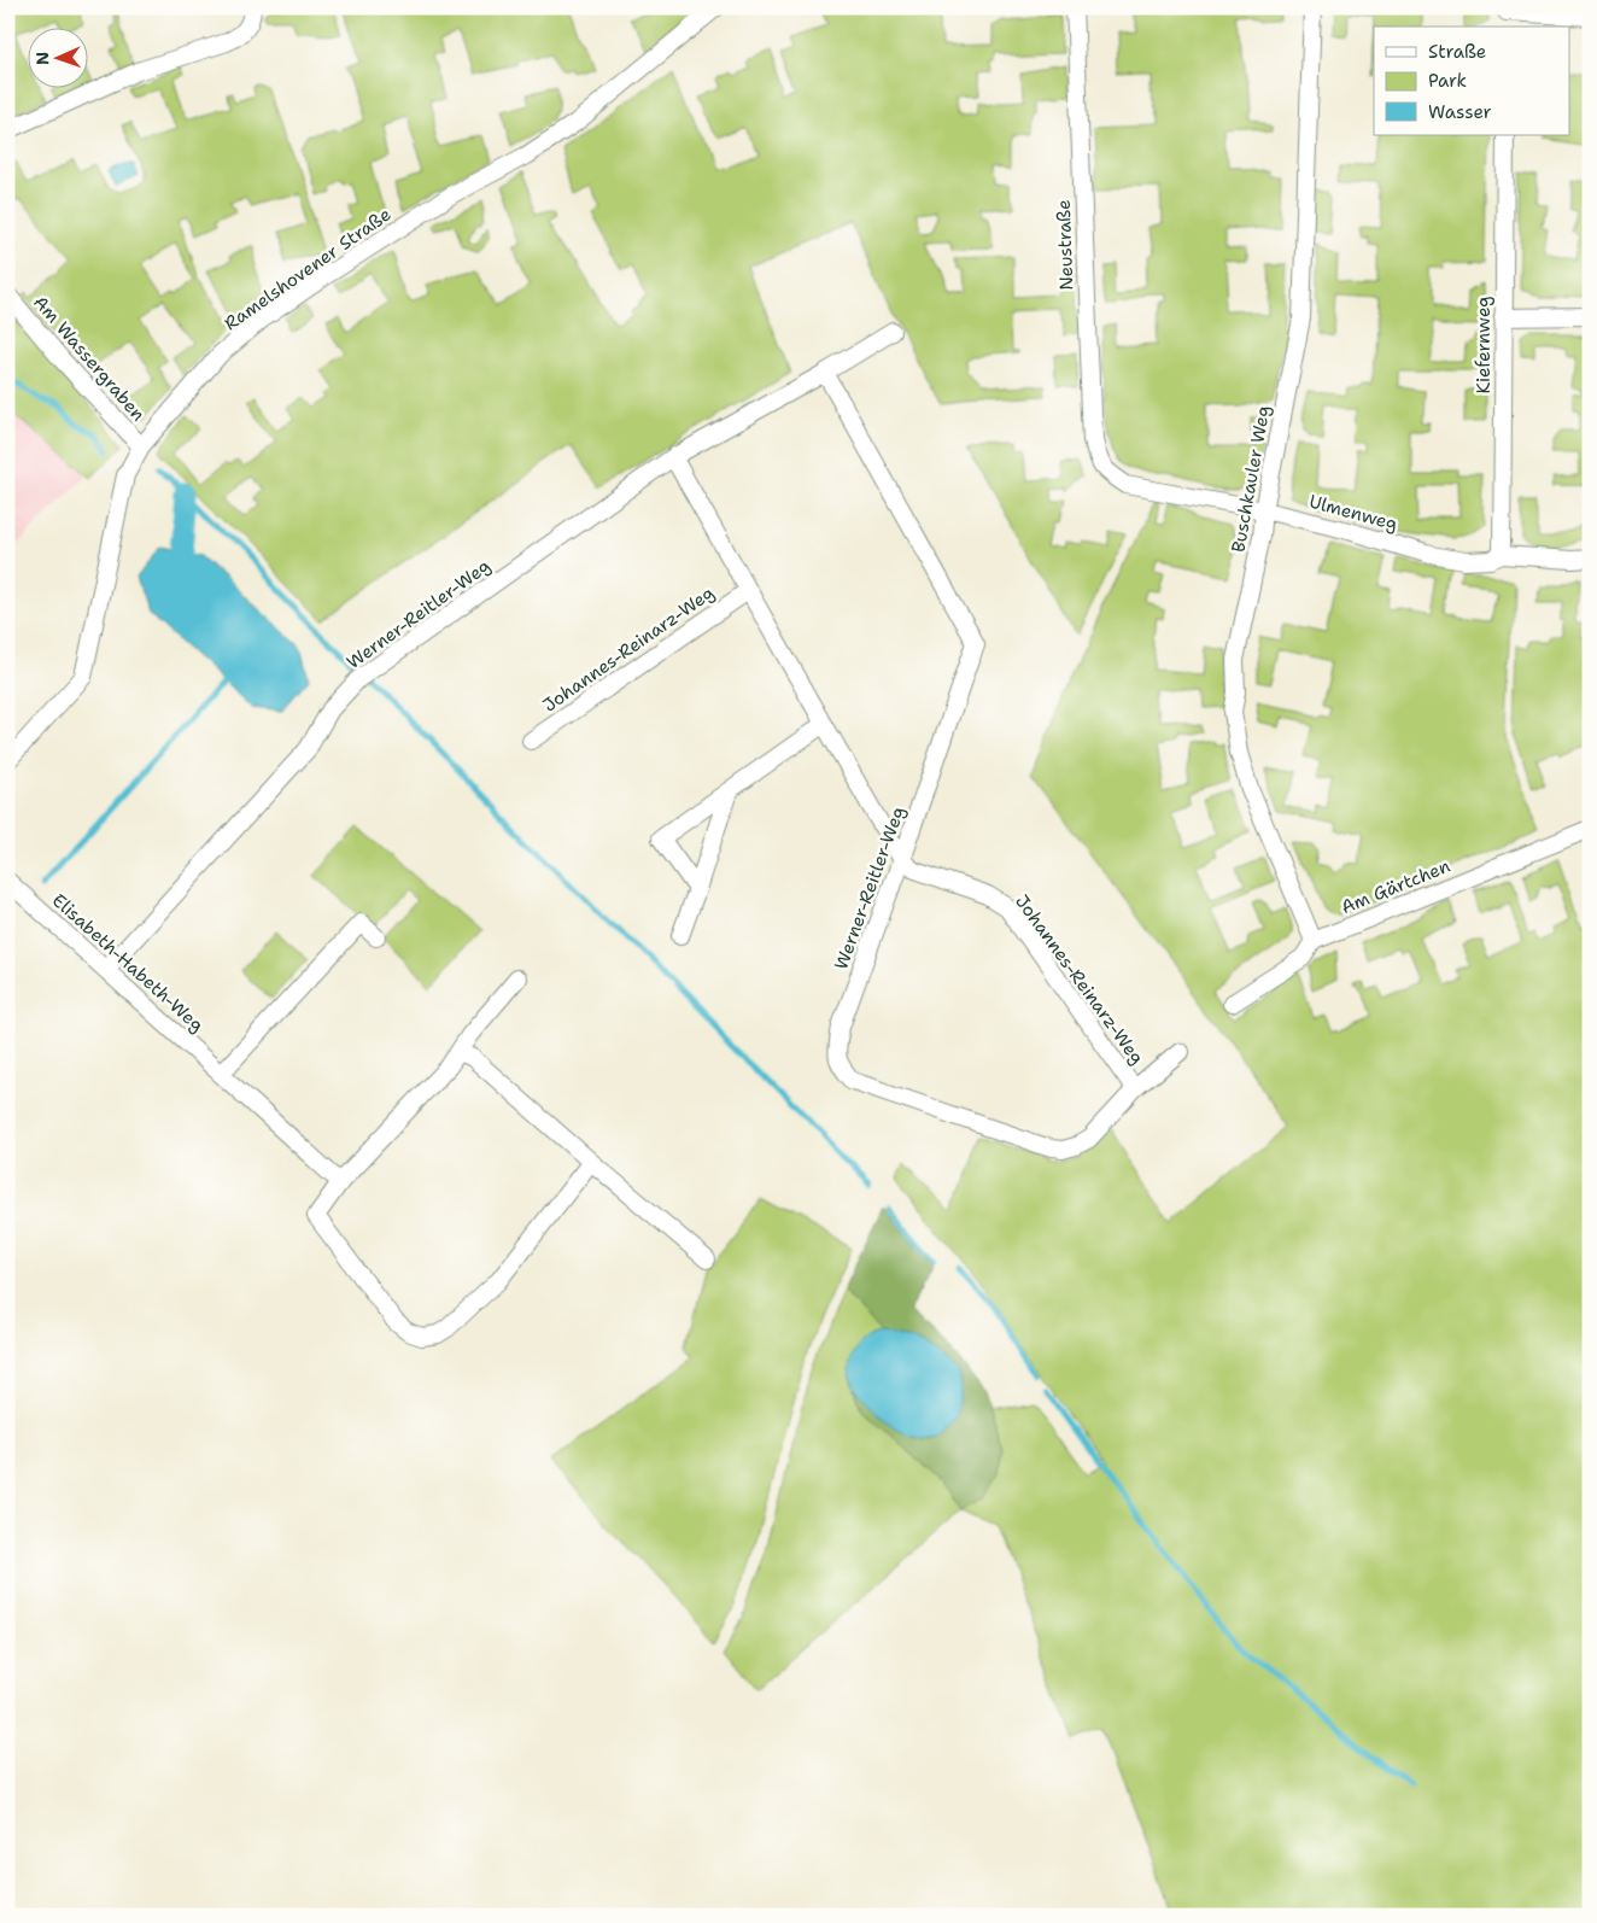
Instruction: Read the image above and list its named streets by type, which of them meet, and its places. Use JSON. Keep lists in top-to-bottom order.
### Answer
{
  "streets": {
    "street": [
      "Neustraße",
      "Ramelshovener Straße",
      "Kiefernweg",
      "Am Wassergraben",
      "Buschkauler Weg",
      "Ulmenweg",
      "Werner-Reitler-Weg",
      "Johannes-Reinarz-Weg",
      "Am Gärtchen",
      "Elisabeth-Habeth-Weg"
    ]
  },
  "crossings": [
    ["Neustraße", "Ulmenweg"],
    ["Ramelshovener Straße", "Am Wassergraben"],
    ["Kiefernweg", "Ulmenweg"],
    ["Buschkauler Weg", "Ulmenweg"],
    ["Buschkauler Weg", "Am Gärtchen"],
    ["Werner-Reitler-Weg", "Johannes-Reinarz-Weg"],
    ["Werner-Reitler-Weg", "Elisabeth-Habeth-Weg"]
  ],
  "legend": ["Straße", "Park", "Wasser"],
  "north": "left"
}
